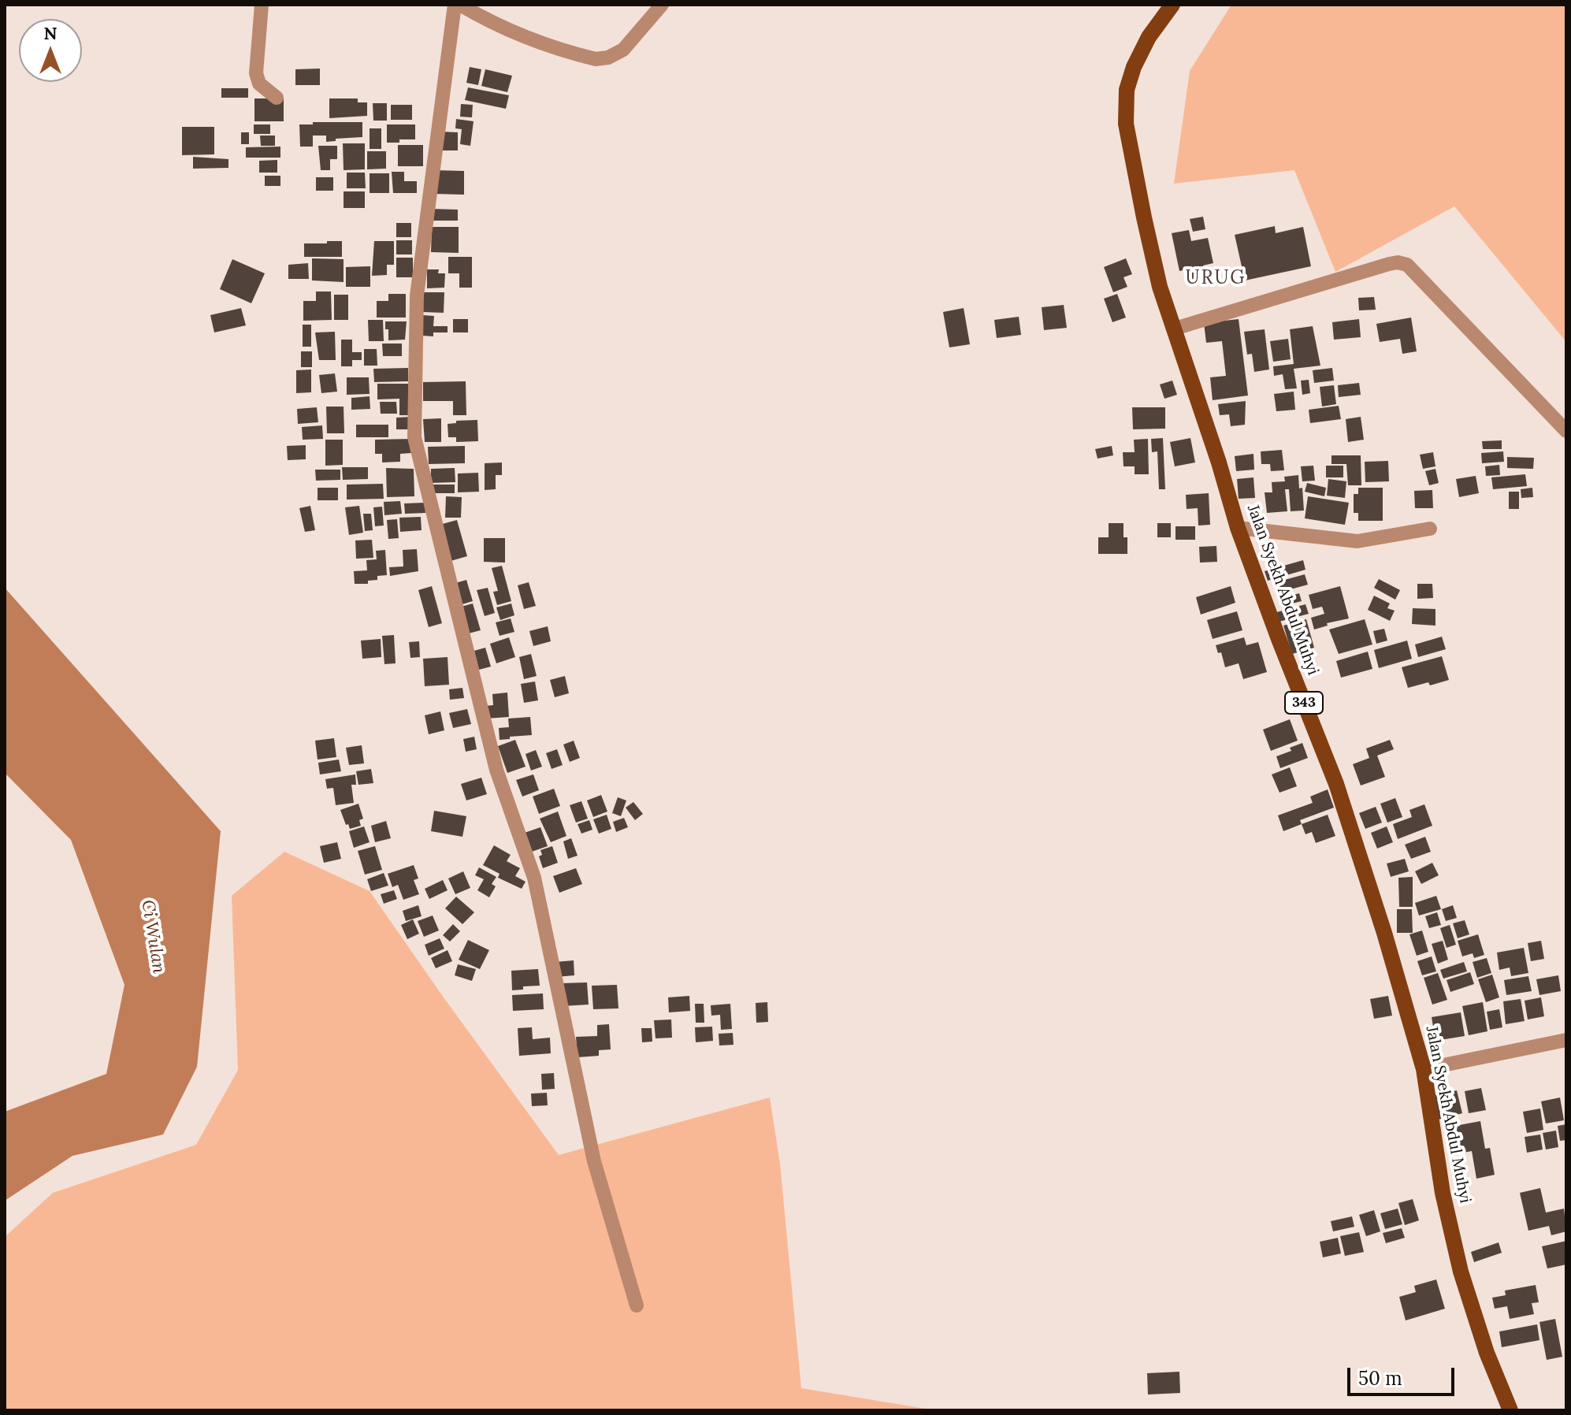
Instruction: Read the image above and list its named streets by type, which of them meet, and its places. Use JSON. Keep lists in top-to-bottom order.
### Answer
{
  "streets": {
    "main road": ["Jalan Syekh Abdul Muhyi", "343"]
  },
  "districts": ["URUG"],
  "water": ["Ci Wulan"],
  "scale_bar": "50 m",
  "north": "top"
}
